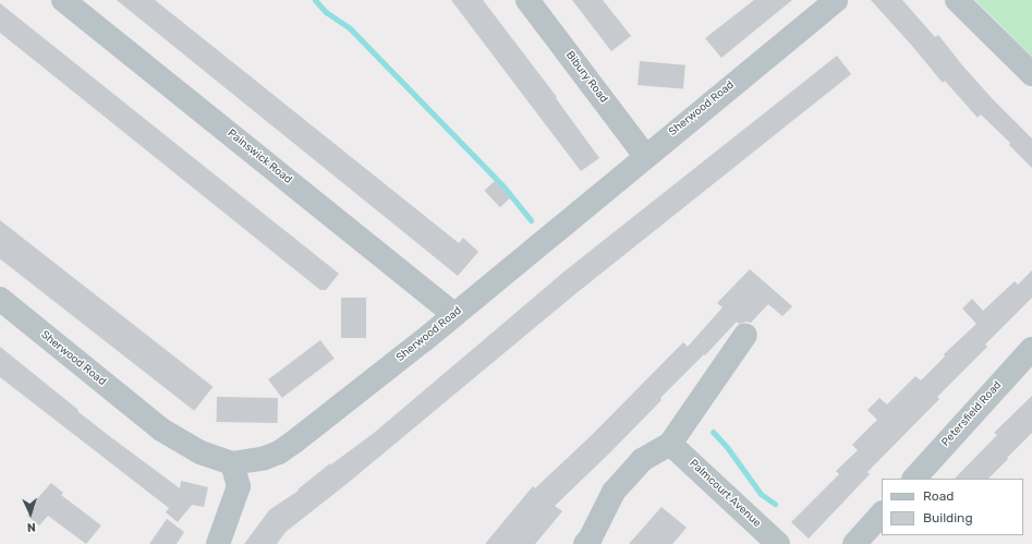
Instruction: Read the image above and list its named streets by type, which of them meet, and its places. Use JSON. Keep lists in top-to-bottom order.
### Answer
{
  "streets": {
    "street": [
      "Bibury Road",
      "Sherwood Road",
      "Painswick Road",
      "Petersfield Road",
      "Palmcourt Avenue"
    ]
  },
  "crossings": [
    ["Bibury Road", "Sherwood Road"],
    ["Sherwood Road", "Painswick Road"]
  ],
  "legend": ["Road", "Building"],
  "north": "bottom"
}
